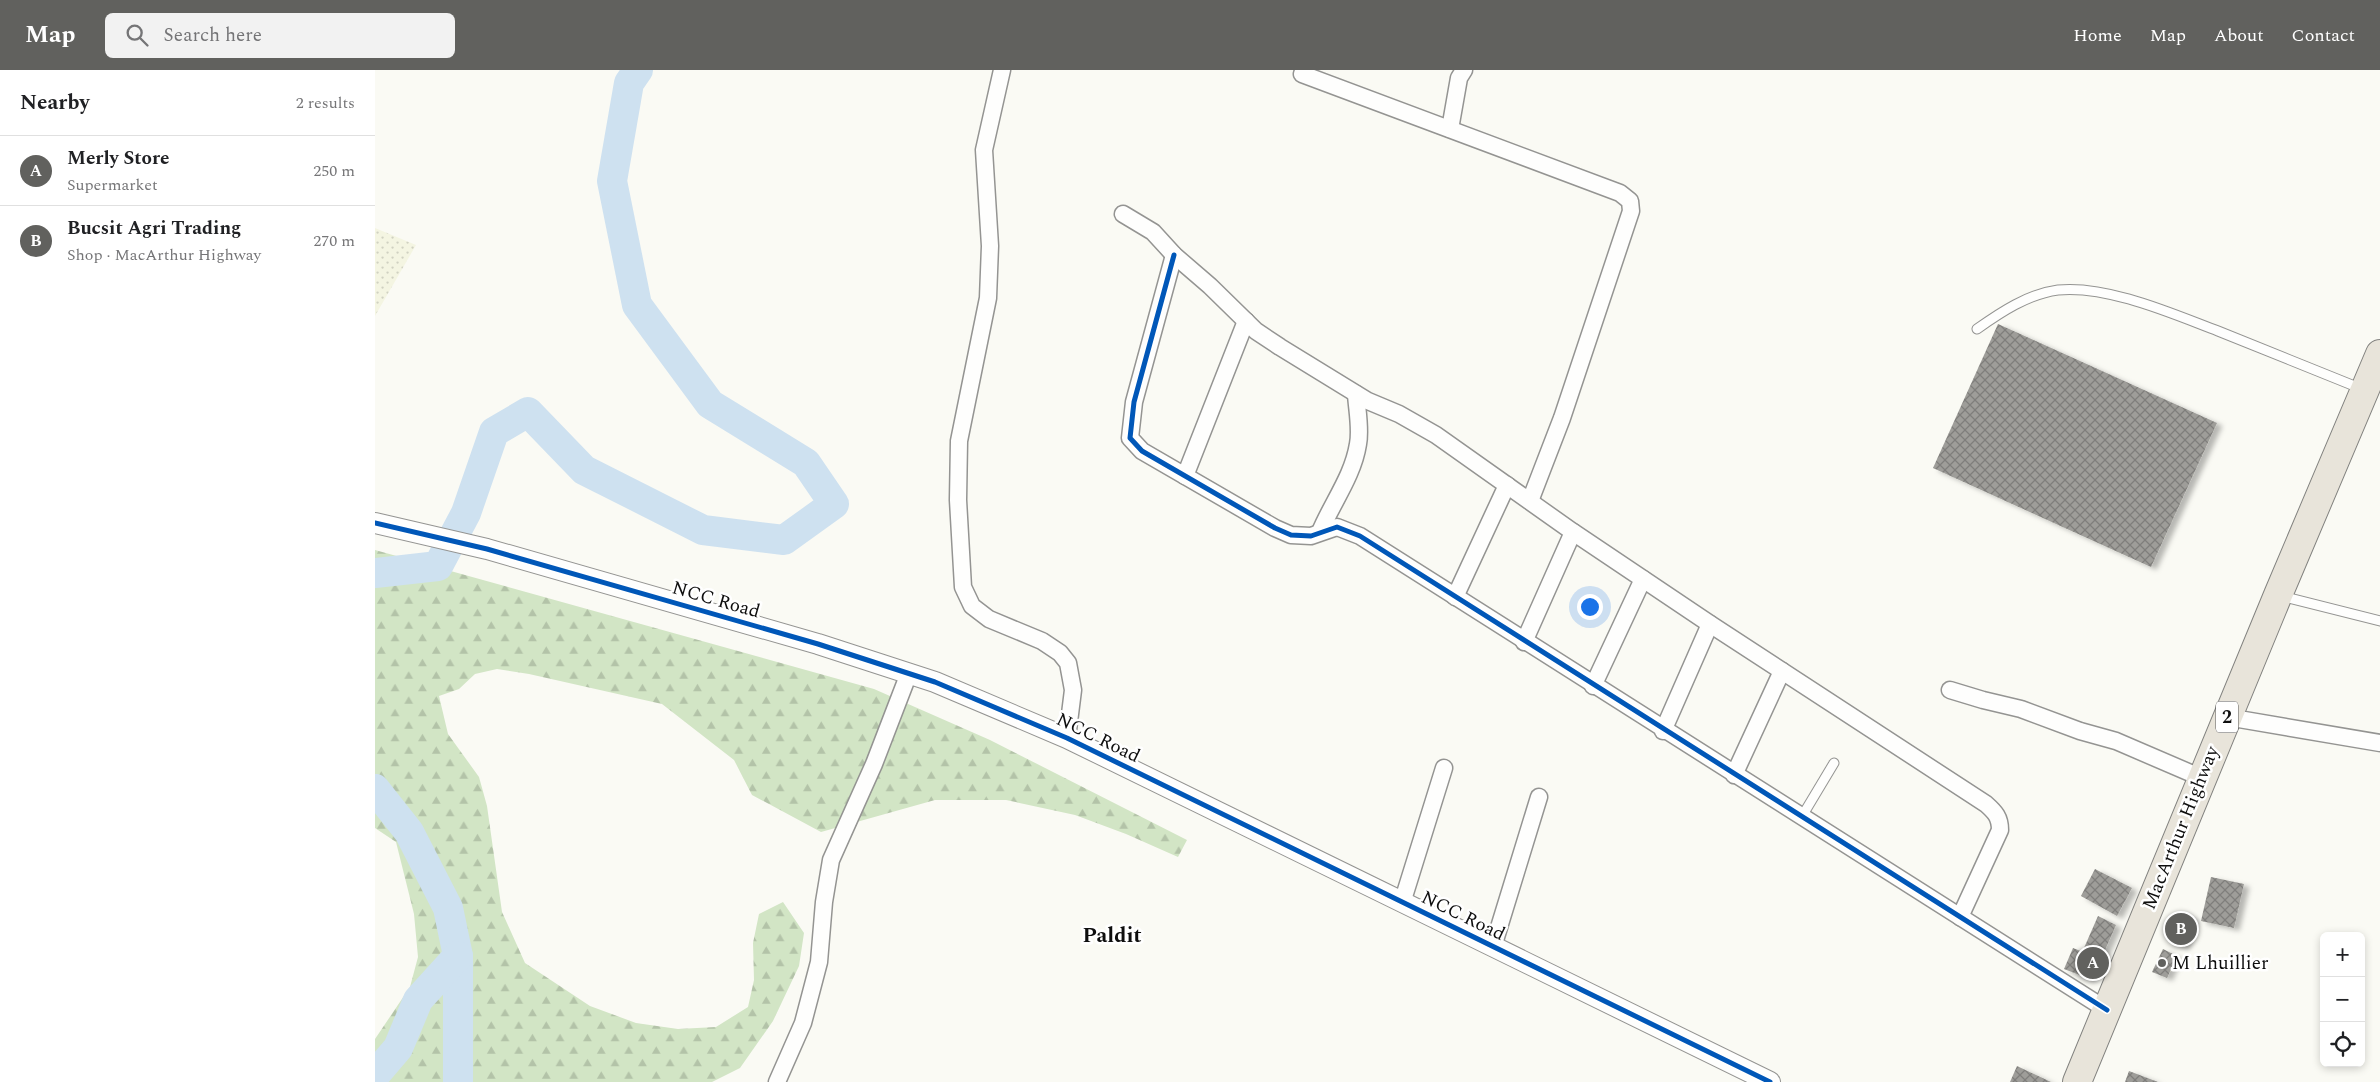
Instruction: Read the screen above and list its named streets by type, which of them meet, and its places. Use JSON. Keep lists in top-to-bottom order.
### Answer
{
  "streets": {
    "highway": ["2", "MacArthur Highway"],
    "street": ["NCC Road"]
  },
  "districts": ["Paldit"],
  "places": ["M Lhuillier"],
  "page": {
    "header": "Map",
    "search": "Search here",
    "nav": [
      "Home",
      "Map",
      "About",
      "Contact"
    ],
    "heading": ["Nearby", "2 results"],
    "list": [
      {
        "mark": "A",
        "name": "Merly Store",
        "note": "Supermarket",
        "value": "250 m"
      },
      {
        "mark": "B",
        "name": "Bucsit Agri Trading",
        "note": "Shop · MacArthur Highway",
        "value": "270 m"
      }
    ],
    "pins": ["B", "A"],
    "map_buttons": ["+", "−"]
  }
}
